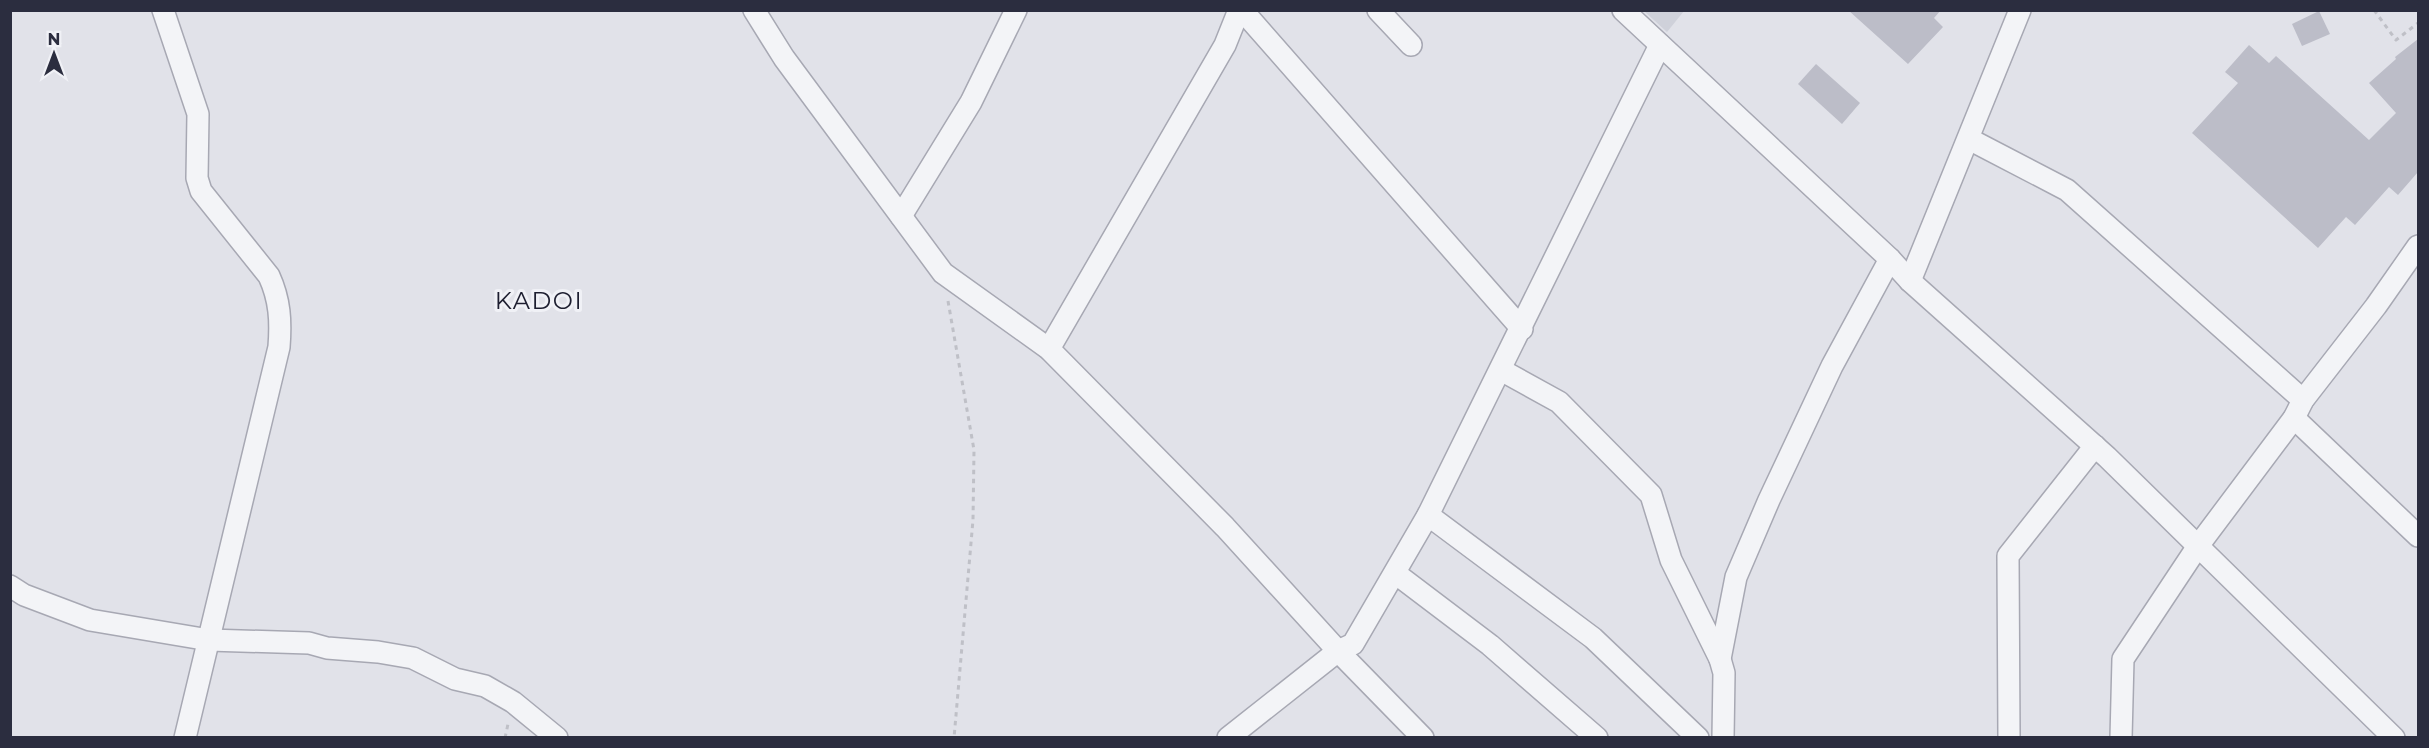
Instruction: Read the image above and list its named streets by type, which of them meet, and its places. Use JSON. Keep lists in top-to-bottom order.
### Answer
{
  "districts": ["KADOI"],
  "north": "top"
}
